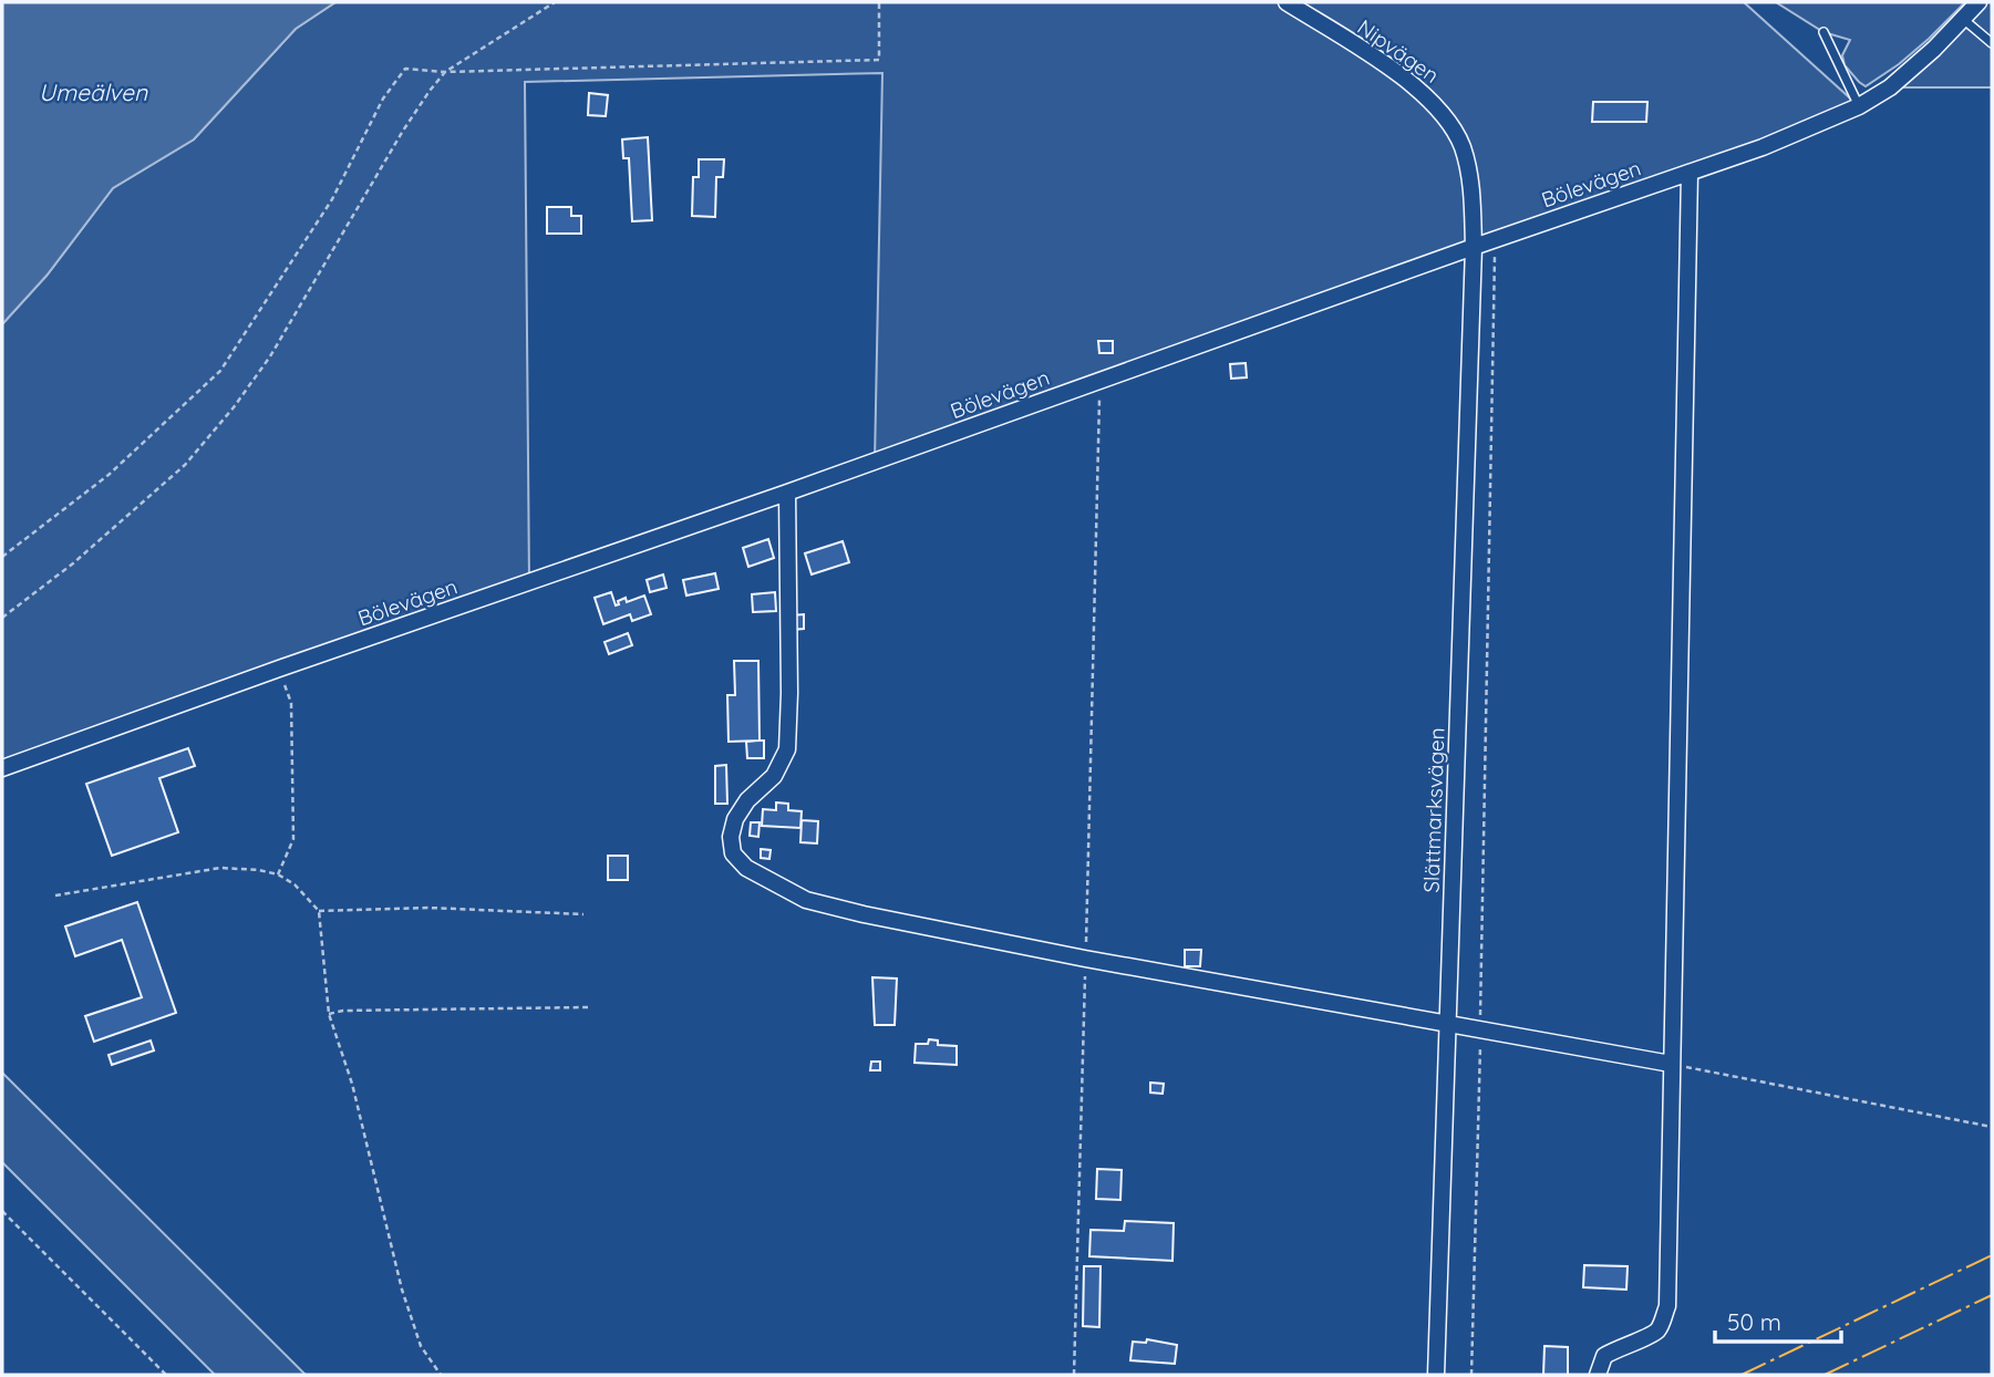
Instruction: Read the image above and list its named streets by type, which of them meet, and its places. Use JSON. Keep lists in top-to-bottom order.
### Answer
{
  "streets": {
    "street": ["Nipvägen", "Bölevägen", "Slättmarksvägen"]
  },
  "crossings": [
    ["Nipvägen", "Bölevägen"],
    ["Nipvägen", "Slättmarksvägen"],
    ["Bölevägen", "Slättmarksvägen"]
  ],
  "water": ["Umeälven"],
  "scale_bar": "50 m"
}
